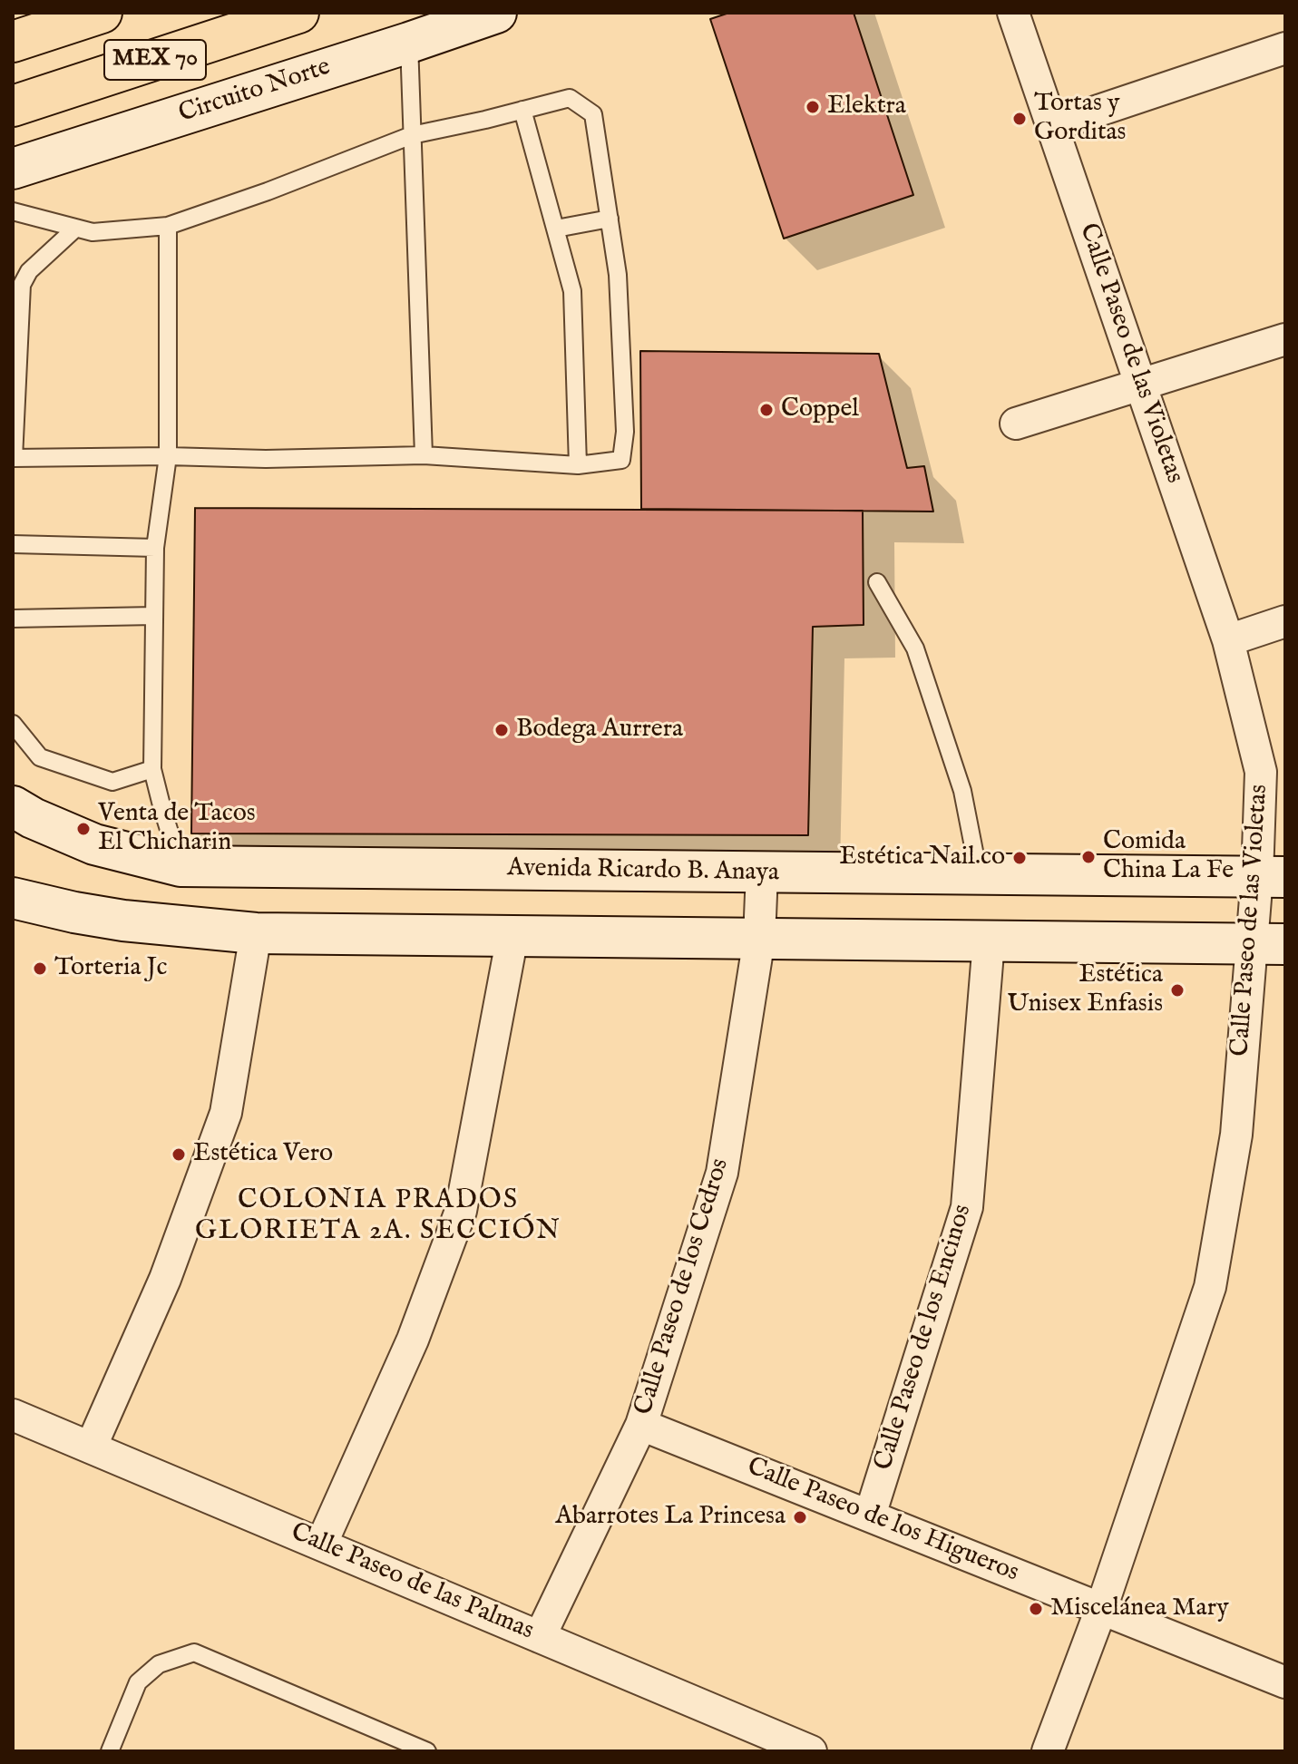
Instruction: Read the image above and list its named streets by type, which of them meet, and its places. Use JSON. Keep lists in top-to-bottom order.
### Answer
{
  "streets": {
    "main road": ["MEX 70", "Circuito Norte", "Avenida Ricardo B. Anaya"],
    "street": [
      "Calle Paseo de las Violetas",
      "Calle Paseo de los Cedros",
      "Calle Paseo de los Encinos",
      "Calle Paseo de los Higueros",
      "Calle Paseo de las Palmas"
    ]
  },
  "crossings": [
    ["Calle Paseo de las Violetas", "Avenida Ricardo B. Anaya"],
    ["Calle Paseo de las Violetas", "Calle Paseo de los Higueros"],
    ["Avenida Ricardo B. Anaya", "Calle Paseo de los Cedros"],
    ["Calle Paseo de los Cedros", "Calle Paseo de los Higueros"],
    ["Calle Paseo de los Cedros", "Calle Paseo de las Palmas"],
    ["Calle Paseo de los Encinos", "Calle Paseo de los Higueros"]
  ],
  "districts": ["COLONIA PRADOS GLORIETA 2A. SECCIÓN"],
  "places": [
    "Elektra",
    "Tortas y Gorditas",
    "Coppel",
    "Bodega Aurrera",
    "Venta de Tacos El Chicharin",
    "Comida China La Fe",
    "Estética Nail.co",
    "Torteria Jc",
    "Estética Unisex Enfasis",
    "Estética Vero",
    "Abarrotes La Princesa",
    "Miscelánea Mary"
  ]
}
